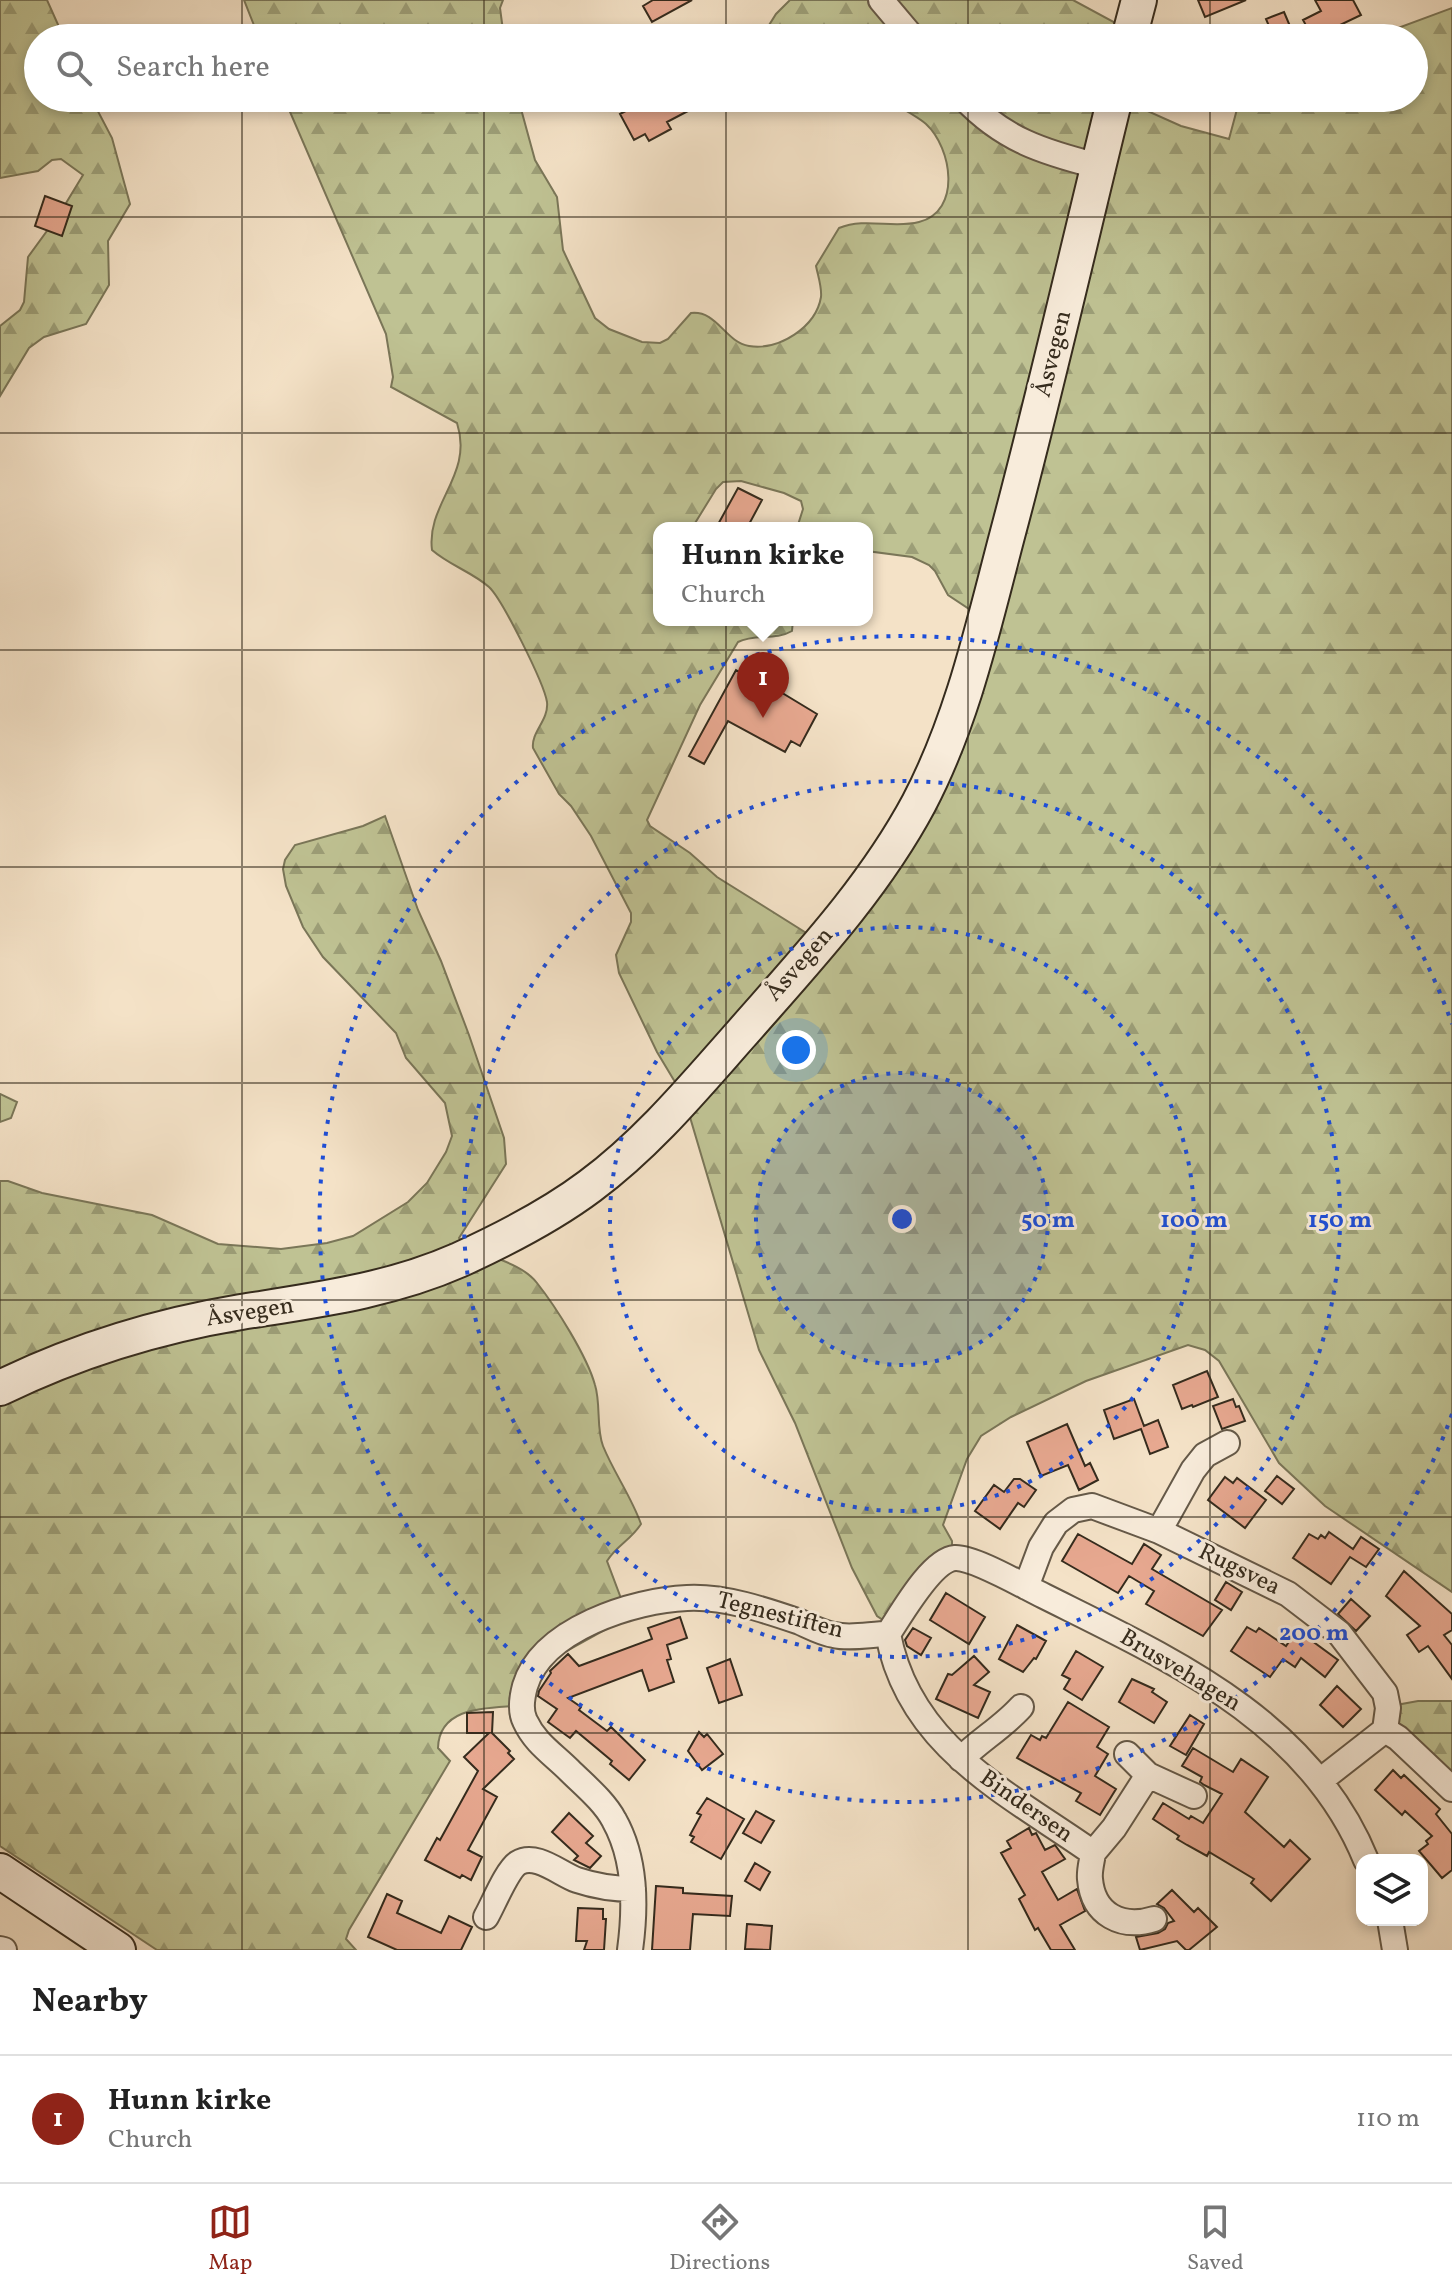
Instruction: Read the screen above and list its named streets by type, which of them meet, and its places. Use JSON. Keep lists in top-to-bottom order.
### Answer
{
  "streets": {
    "main road": ["Åsvegen"],
    "street": [
      "Rugsvea",
      "Tegnestiften",
      "Brusvehagen",
      "Bindersen"
    ]
  },
  "crossings": [
    ["Rugsvea", "Brusvehagen"],
    ["Tegnestiften", "Bindersen"]
  ],
  "page": {
    "search": "Search here",
    "popup": ["Hunn kirke", "Church"],
    "pins": "1",
    "heading": "Nearby",
    "list": [
      {
        "mark": "1",
        "name": "Hunn kirke",
        "note": "Church",
        "value": "110 m"
      }
    ],
    "nav": ["Map", "Directions", "Saved"]
  },
  "rings": [
    "50 m",
    "100 m",
    "150 m",
    "200 m"
  ]
}
